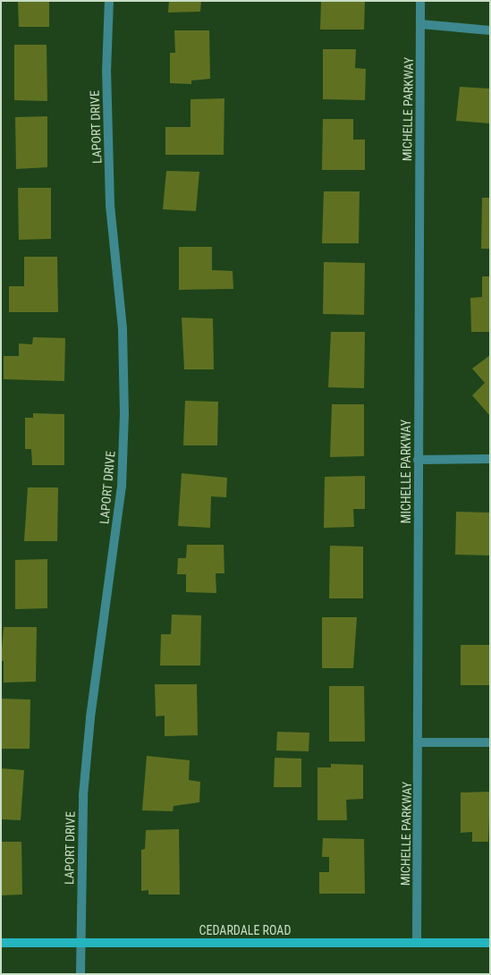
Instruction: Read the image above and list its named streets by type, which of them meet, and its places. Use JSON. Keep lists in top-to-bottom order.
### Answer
{
  "streets": {
    "street": ["MICHELLE PARKWAY", "LAPORT DRIVE", "CEDARDALE ROAD"]
  },
  "crossings": [
    ["MICHELLE PARKWAY", "CEDARDALE ROAD"],
    ["LAPORT DRIVE", "CEDARDALE ROAD"]
  ]
}
